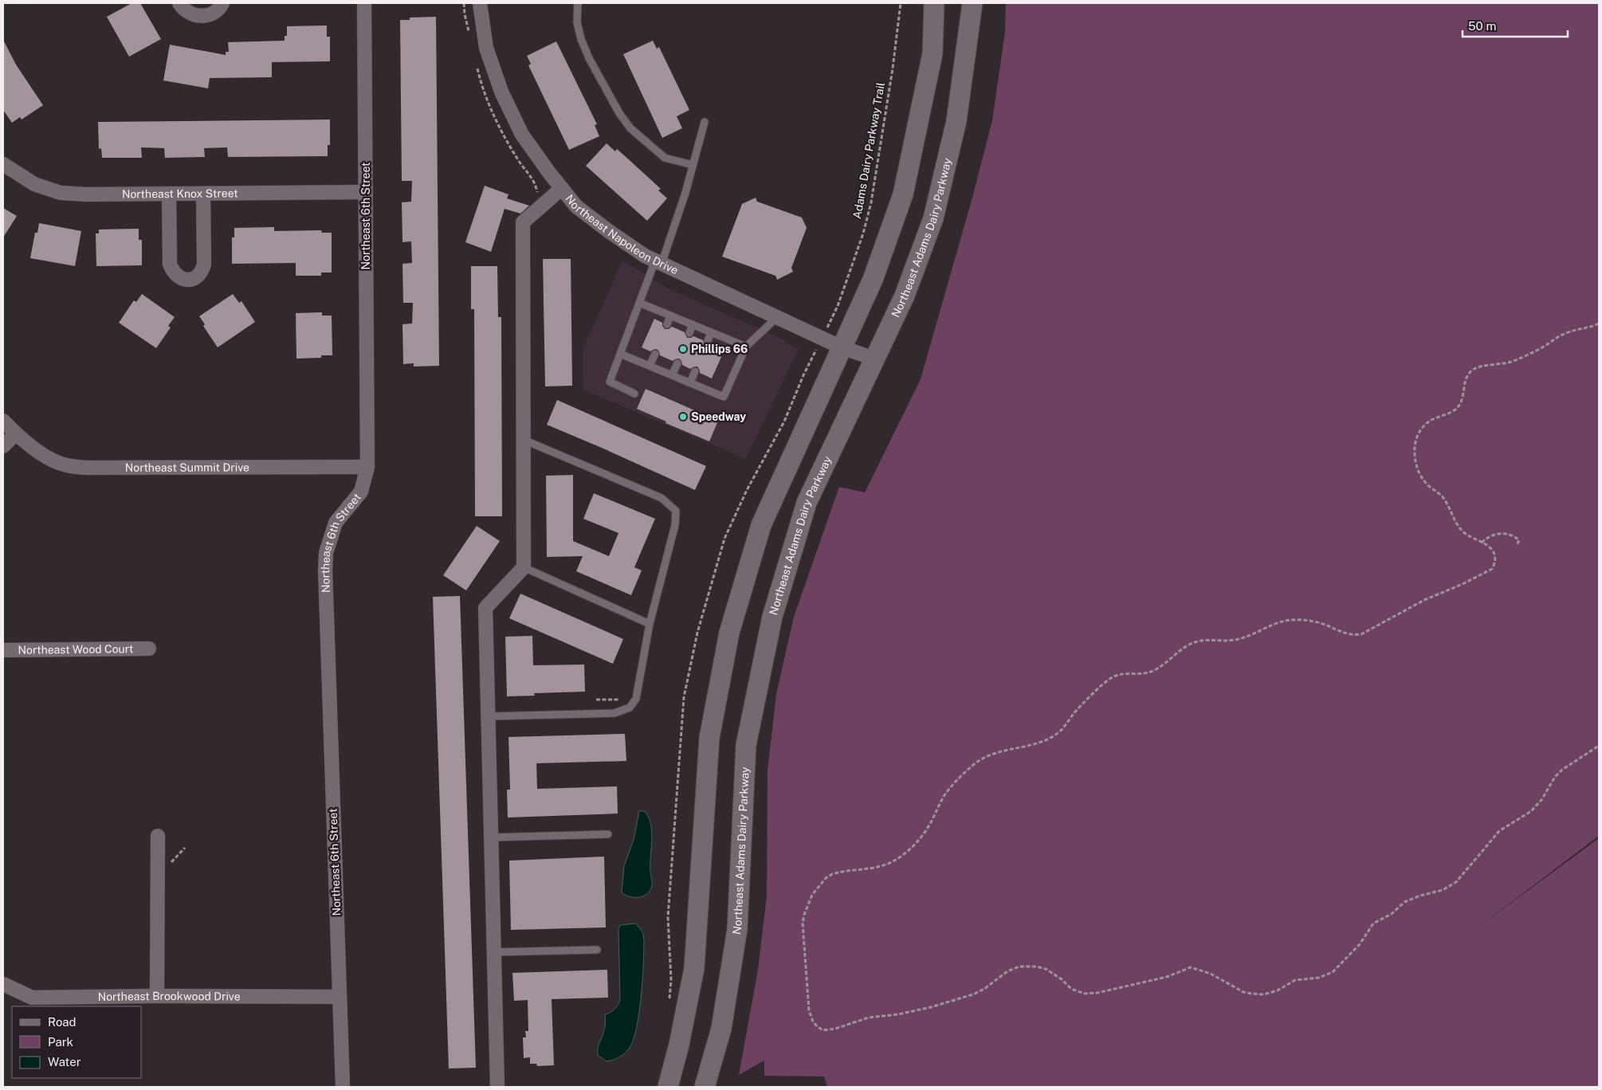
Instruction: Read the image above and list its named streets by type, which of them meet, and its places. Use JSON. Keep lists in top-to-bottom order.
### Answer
{
  "streets": {
    "main road": ["Northeast Adams Dairy Parkway"],
    "street": [
      "Northeast Knox Street",
      "Northeast 6th Street",
      "Northeast Napoleon Drive",
      "Northeast Summit Drive",
      "Northeast Wood Court",
      "Northeast Brookwood Drive"
    ],
    "path": ["Adams Dairy Parkway Trail"]
  },
  "crossings": [
    ["Northeast Knox Street", "Northeast 6th Street"],
    ["Northeast 6th Street", "Northeast Summit Drive"],
    ["Northeast 6th Street", "Northeast Brookwood Drive"],
    ["Northeast Napoleon Drive", "Northeast Adams Dairy Parkway"]
  ],
  "places": ["Phillips 66", "Speedway"],
  "legend": ["Road", "Park", "Water"],
  "scale_bar": "50 m"
}
